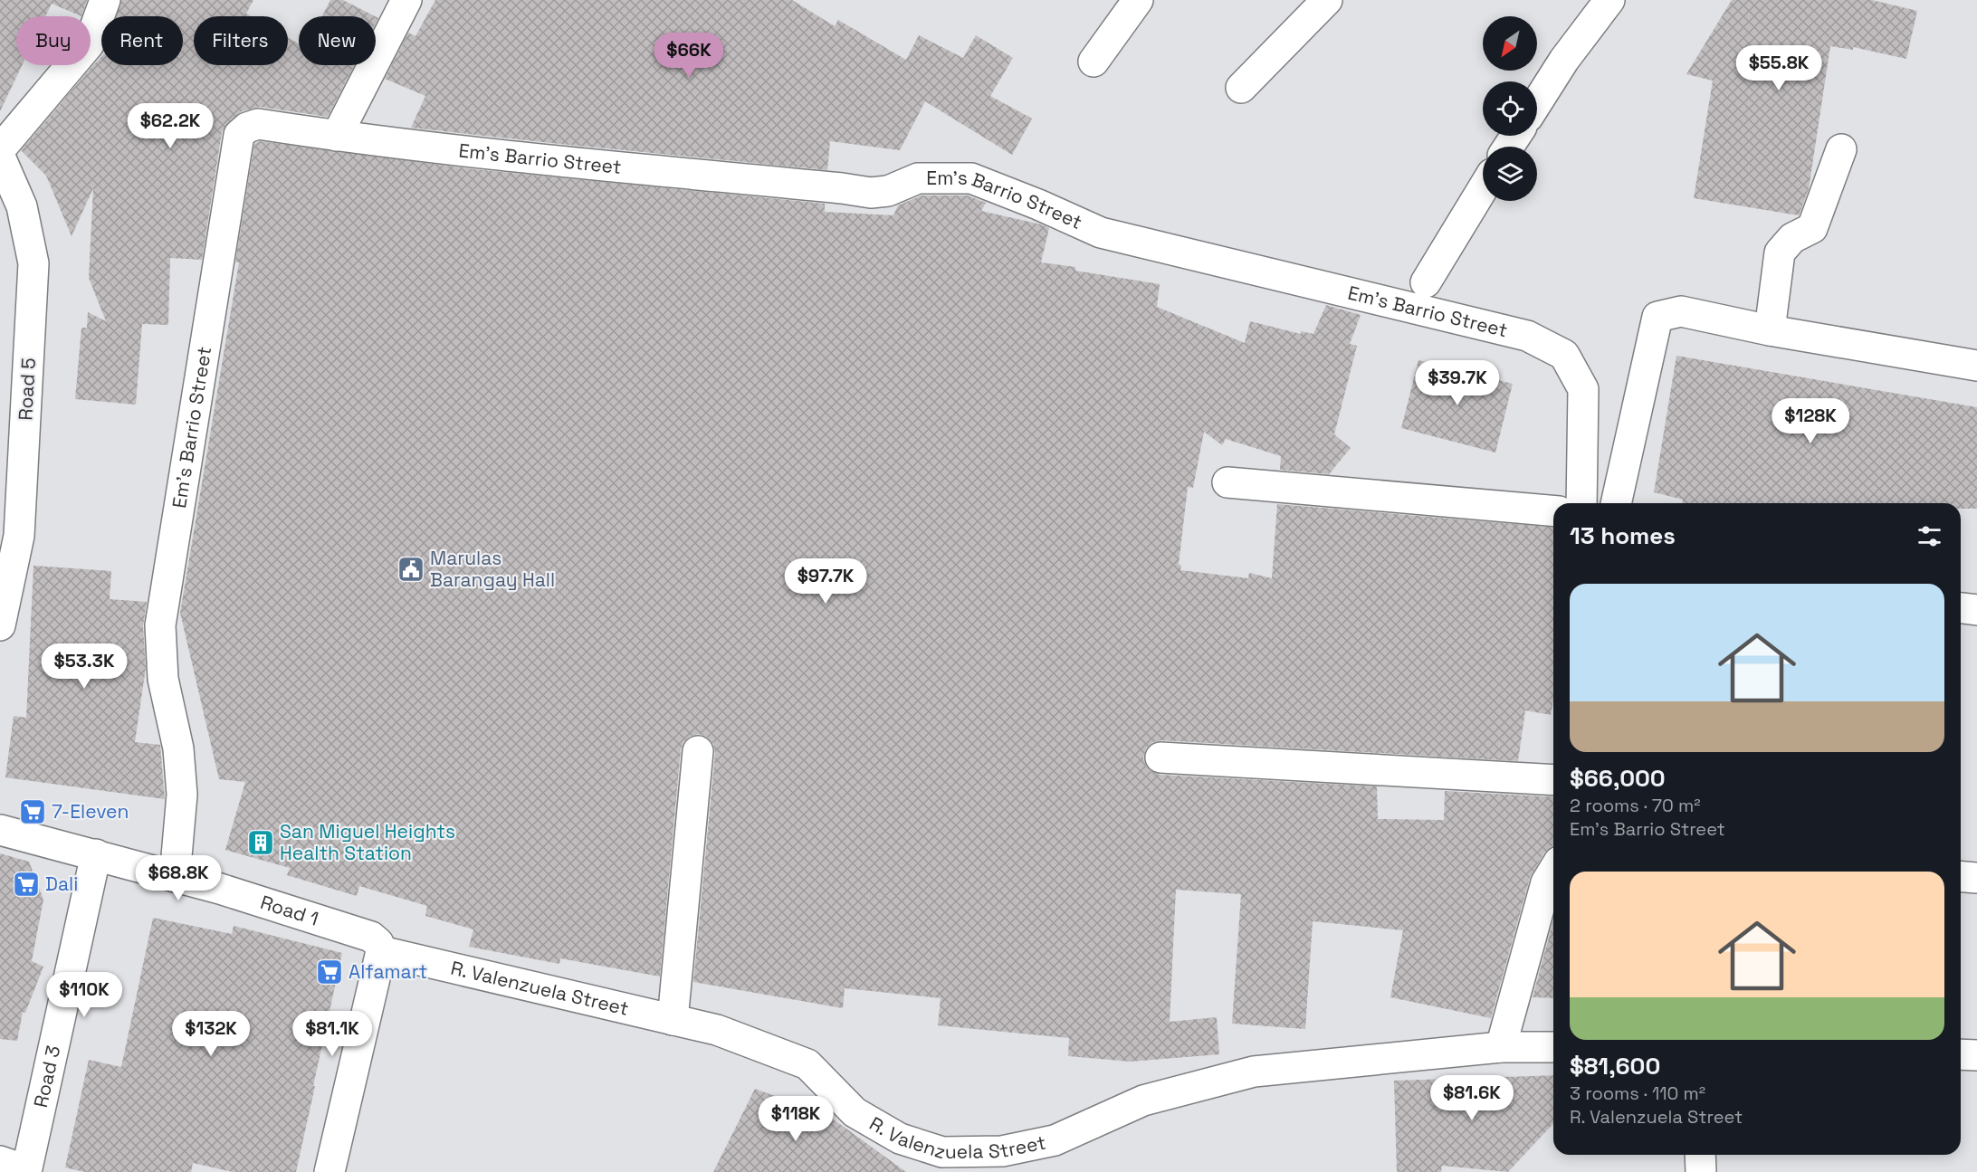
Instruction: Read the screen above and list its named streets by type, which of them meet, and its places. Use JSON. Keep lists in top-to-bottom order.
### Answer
{
  "streets": {
    "street": [
      "Em’s Barrio Street",
      "Road 5",
      "Road 1",
      "R. Valenzuela Street",
      "Road 3"
    ]
  },
  "crossings": [
    ["Em’s Barrio Street", "Road 1"],
    ["Road 1", "R. Valenzuela Street"],
    ["Road 1", "Road 3"]
  ],
  "places": {
    "public building": ["Marulas Barangay Hall"],
    "supermarket": ["7-Eleven", "Dali", "Alfamart"],
    "building": ["San Miguel Heights Health Station"]
  },
  "north": "bottom left",
  "page": {
    "chip": [
      "Buy",
      "Rent",
      "Filters",
      "New"
    ],
    "price": [
      "$66K",
      "$55.8K",
      "$62.2K",
      "$39.7K",
      "$128K",
      "$97.7K",
      "$53.3K",
      "$68.8K",
      "$110K",
      "$132K",
      "$81.1K",
      "$81.6K",
      "$118K"
    ],
    "heading": "13 homes",
    "list": [
      {
        "name": "$66,000",
        "note": "2 rooms · 70 m² · Em’s Barrio Street"
      },
      {
        "name": "$81,600",
        "note": "3 rooms · 110 m² · R. Valenzuela Street"
      }
    ]
  }
}
